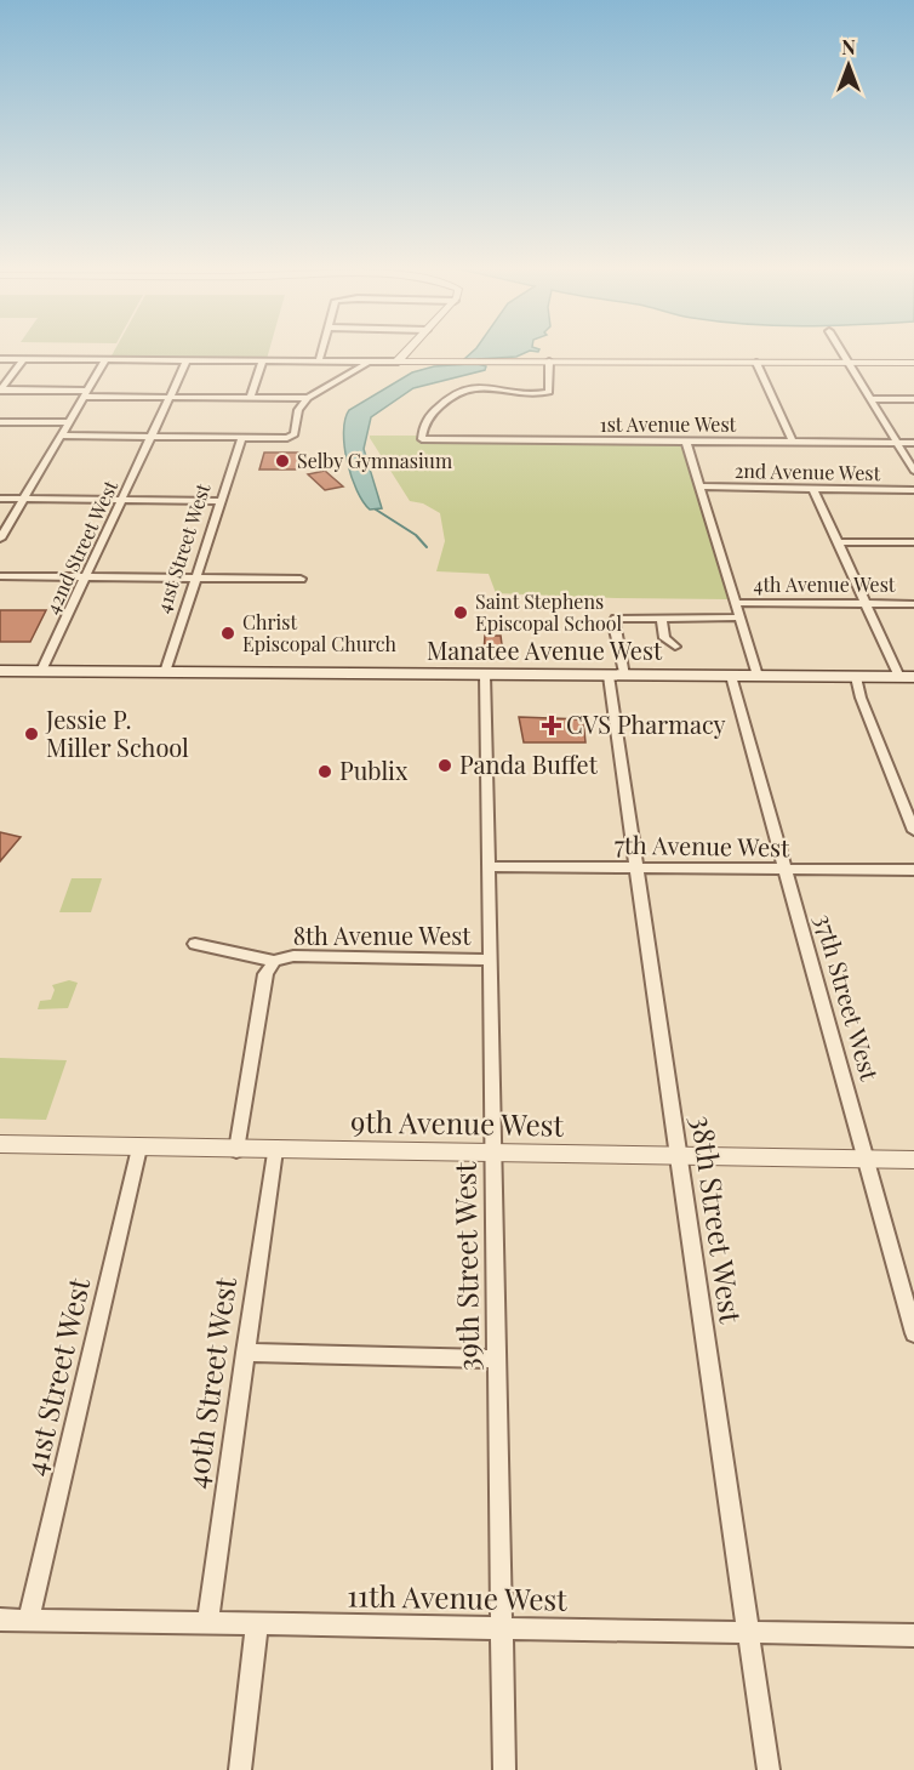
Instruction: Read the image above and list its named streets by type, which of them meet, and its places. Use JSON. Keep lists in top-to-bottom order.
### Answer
{
  "streets": {
    "main road": ["Manatee Avenue West"],
    "street": [
      "1st Avenue West",
      "2nd Avenue West",
      "42nd Street West",
      "41st Street West",
      "4th Avenue West",
      "7th Avenue West",
      "8th Avenue West",
      "37th Street West",
      "9th Avenue West",
      "38th Street West",
      "39th Street West",
      "40th Street West",
      "11th Avenue West"
    ]
  },
  "crossings": [
    ["42nd Street West", "Manatee Avenue West"],
    ["41st Street West", "Manatee Avenue West"],
    ["41st Street West", "9th Avenue West"],
    ["41st Street West", "11th Avenue West"],
    ["Manatee Avenue West", "37th Street West"],
    ["Manatee Avenue West", "38th Street West"],
    ["Manatee Avenue West", "39th Street West"],
    ["7th Avenue West", "37th Street West"],
    ["7th Avenue West", "38th Street West"],
    ["7th Avenue West", "39th Street West"],
    ["8th Avenue West", "39th Street West"],
    ["37th Street West", "9th Avenue West"],
    ["9th Avenue West", "38th Street West"],
    ["9th Avenue West", "39th Street West"],
    ["9th Avenue West", "40th Street West"],
    ["38th Street West", "11th Avenue West"],
    ["39th Street West", "11th Avenue West"],
    ["40th Street West", "11th Avenue West"]
  ],
  "places": {
    "other": [
      "Selby Gymnasium",
      "Saint Stephens Episcopal School",
      "Christ Episcopal Church",
      "Jessie P. Miller School",
      "Panda Buffet",
      "Publix"
    ],
    "health": ["CVS Pharmacy"]
  },
  "north": "top"
}
